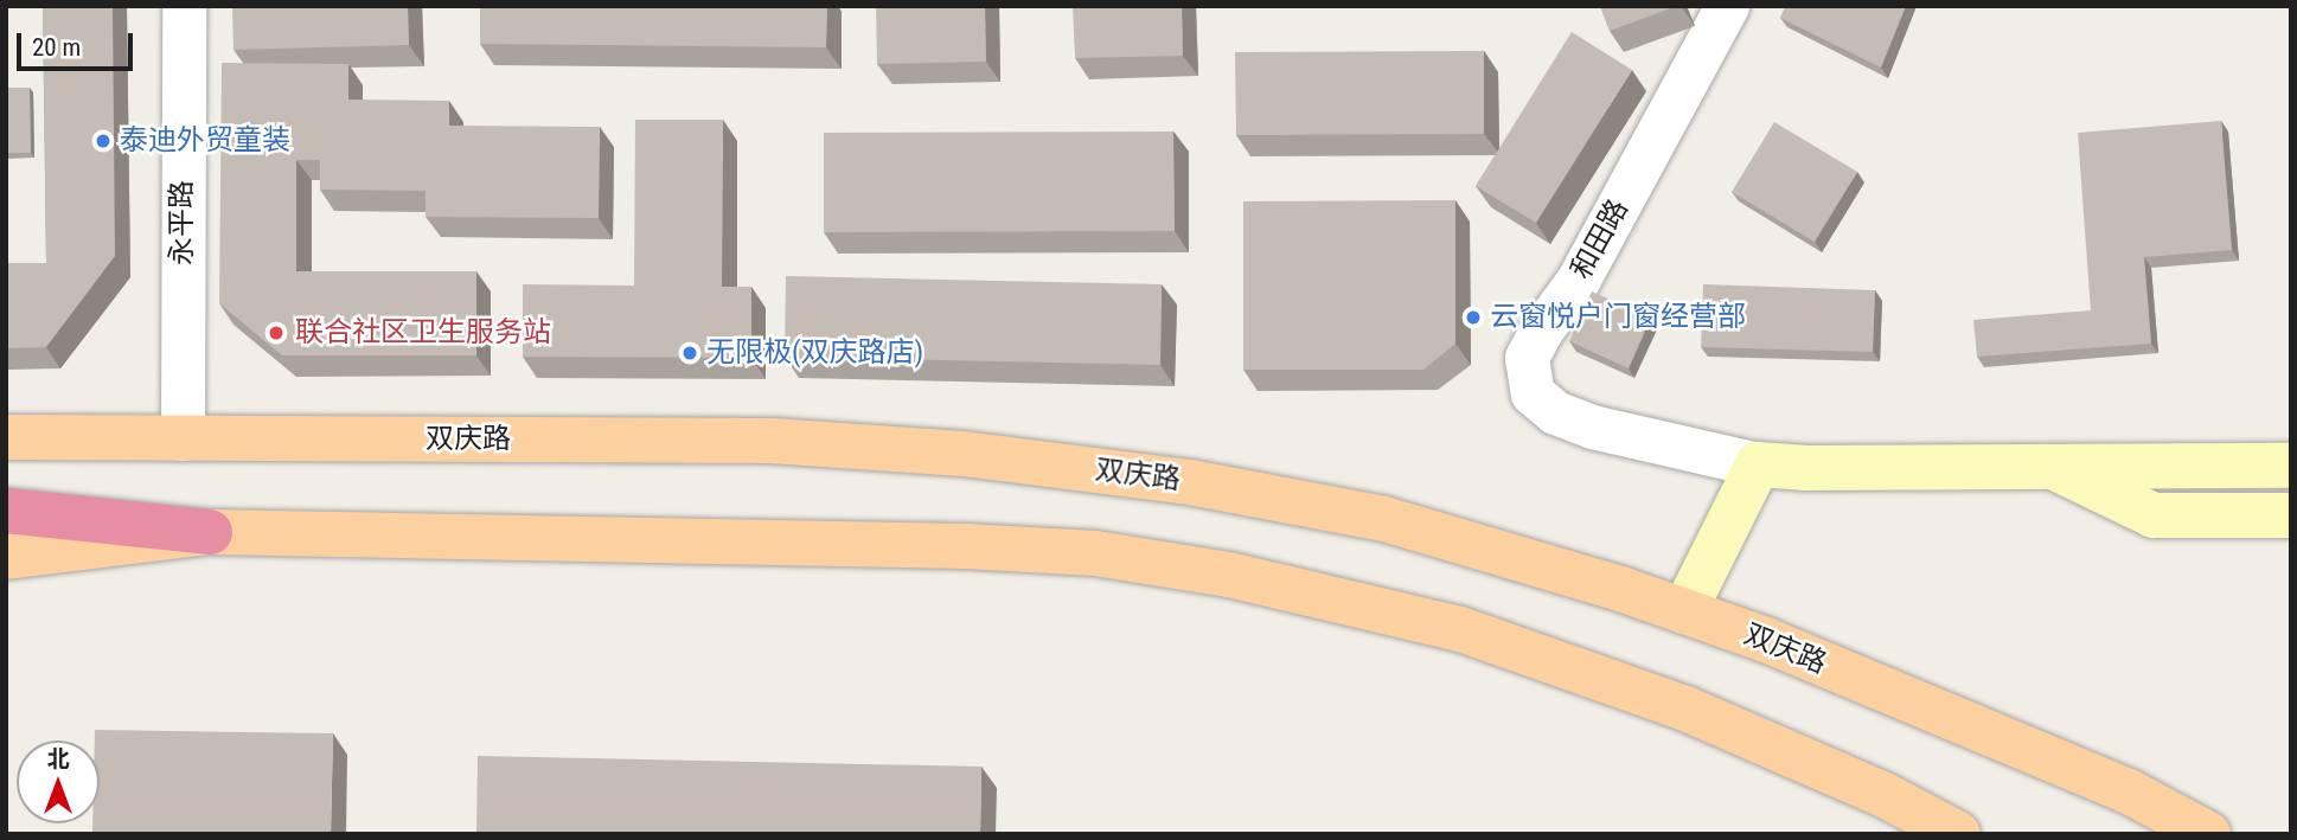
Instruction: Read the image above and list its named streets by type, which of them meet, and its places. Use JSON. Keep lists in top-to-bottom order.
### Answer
{
  "streets": {
    "main road": ["双庆路"],
    "street": ["永平路", "和田路"]
  },
  "crossings": [
    ["永平路", "双庆路"]
  ],
  "places": [
    "泰迪外贸童装",
    "云窗悦户门窗经营部",
    "联合社区卫生服务站",
    "无限极(双庆路店)"
  ],
  "scale_bar": "20 m",
  "north": "top"
}
